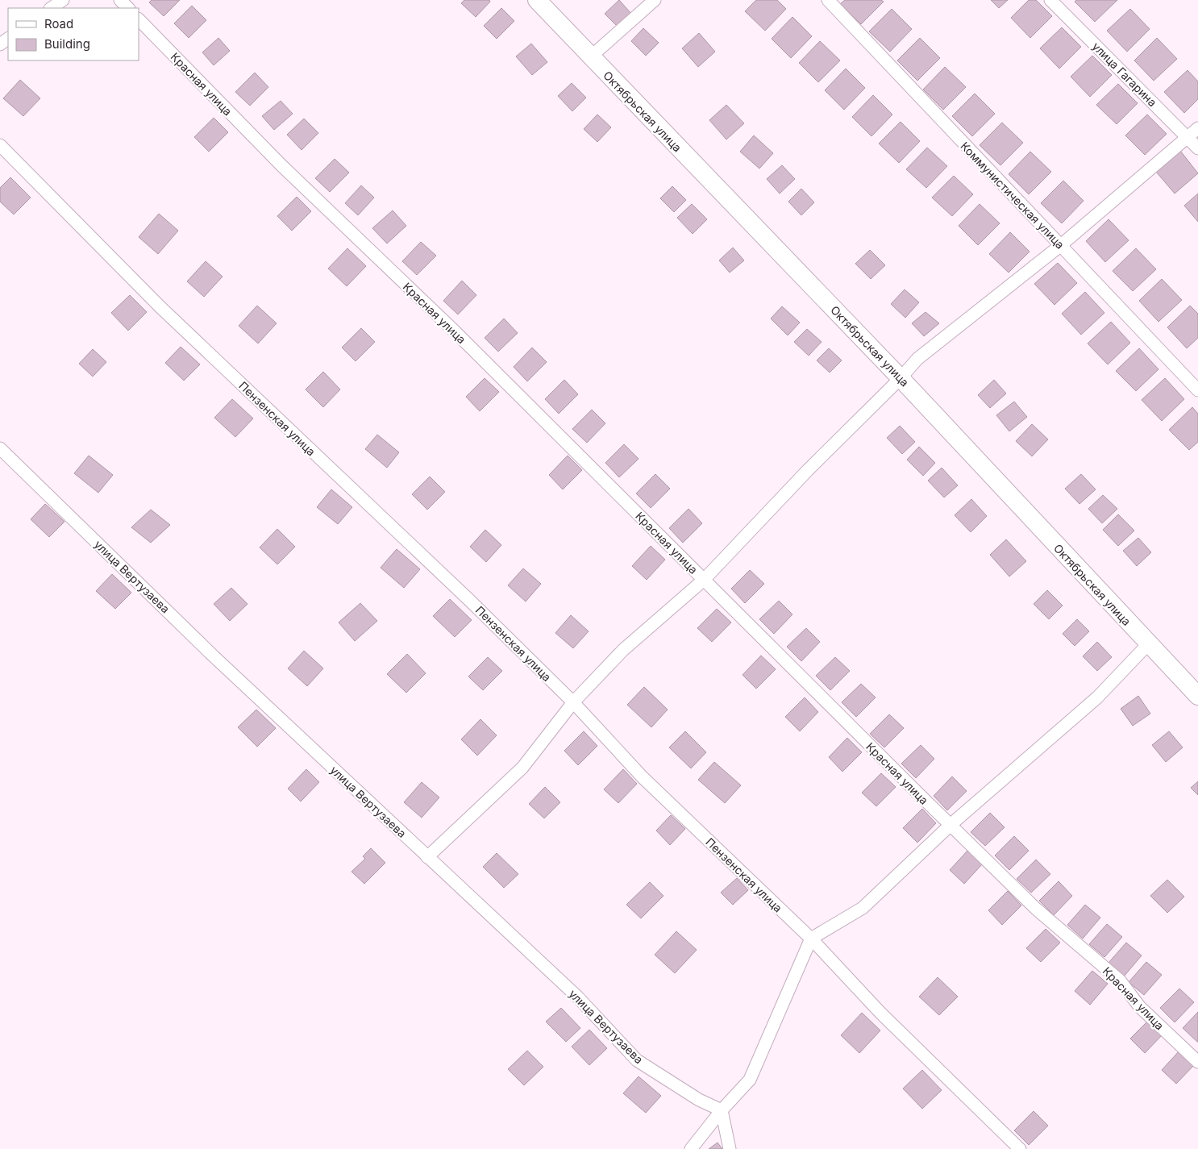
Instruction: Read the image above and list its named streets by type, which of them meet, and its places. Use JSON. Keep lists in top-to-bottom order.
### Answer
{
  "streets": {
    "main road": ["Октябрьская улица"],
    "street": [
      "улица Гагарина",
      "Красная улица",
      "Коммунистическая улица",
      "Пензенская улица",
      "улица Вертузаева"
    ]
  },
  "legend": ["Road", "Building"]
}
